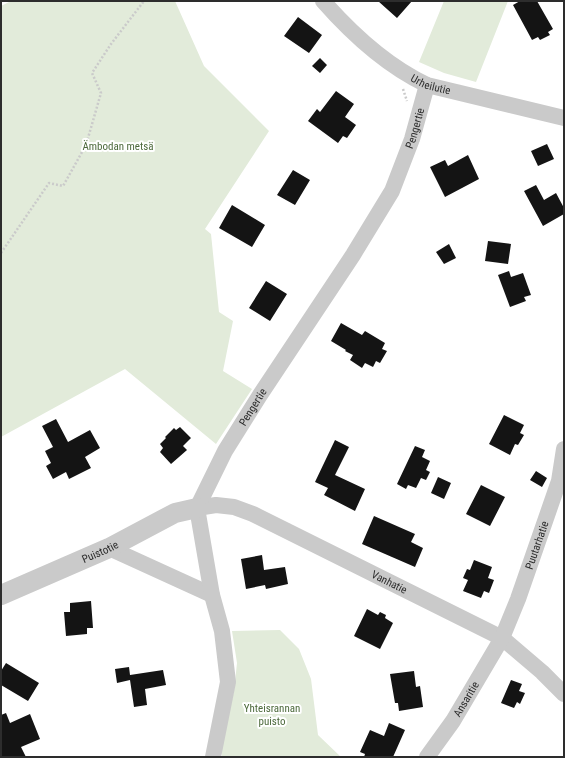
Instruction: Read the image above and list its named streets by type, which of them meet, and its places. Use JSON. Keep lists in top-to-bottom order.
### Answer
{
  "streets": {
    "street": [
      "Urheilutie",
      "Pengertie",
      "Puutarhatie",
      "Puistotie",
      "Vanhatie",
      "Ansaritie"
    ]
  },
  "crossings": [
    ["Urheilutie", "Pengertie"],
    ["Pengertie", "Puistotie"],
    ["Pengertie", "Vanhatie"],
    ["Puutarhatie", "Vanhatie"],
    ["Puutarhatie", "Ansaritie"],
    ["Puistotie", "Vanhatie"],
    ["Vanhatie", "Ansaritie"]
  ],
  "parks": ["Ämbodan metsä", "Yhteisrannan puisto"]
}
